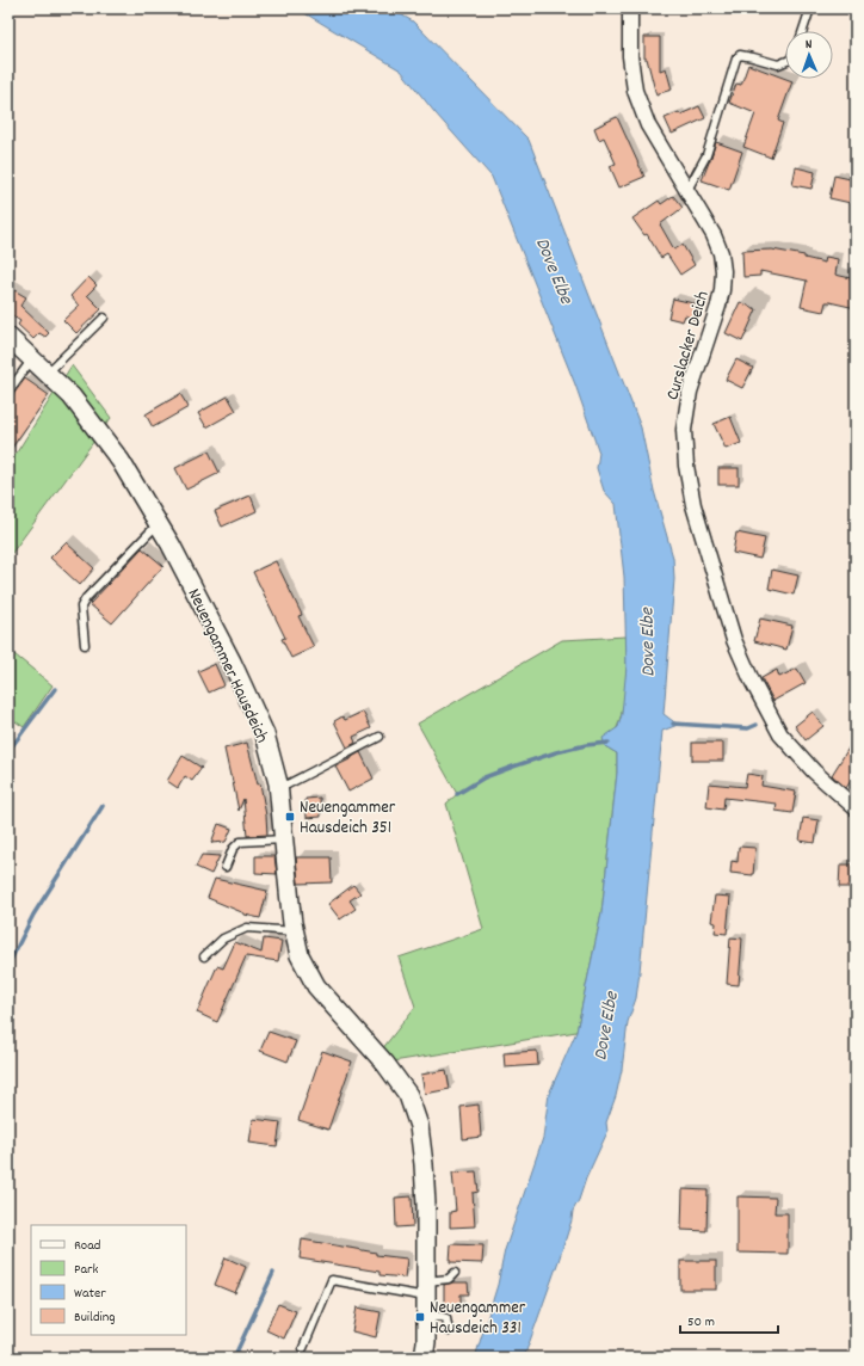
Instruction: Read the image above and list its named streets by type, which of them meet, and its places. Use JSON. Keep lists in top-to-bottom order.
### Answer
{
  "streets": {
    "street": ["Curslacker Deich", "Neuengammer Hausdeich"]
  },
  "water": ["Dove Elbe"],
  "places": {
    "transit": ["Neuengammer Hausdeich 351", "Neuengammer Hausdeich 331"]
  },
  "legend": [
    "Road",
    "Park",
    "Water",
    "Building"
  ],
  "scale_bar": "50 m",
  "north": "top"
}
